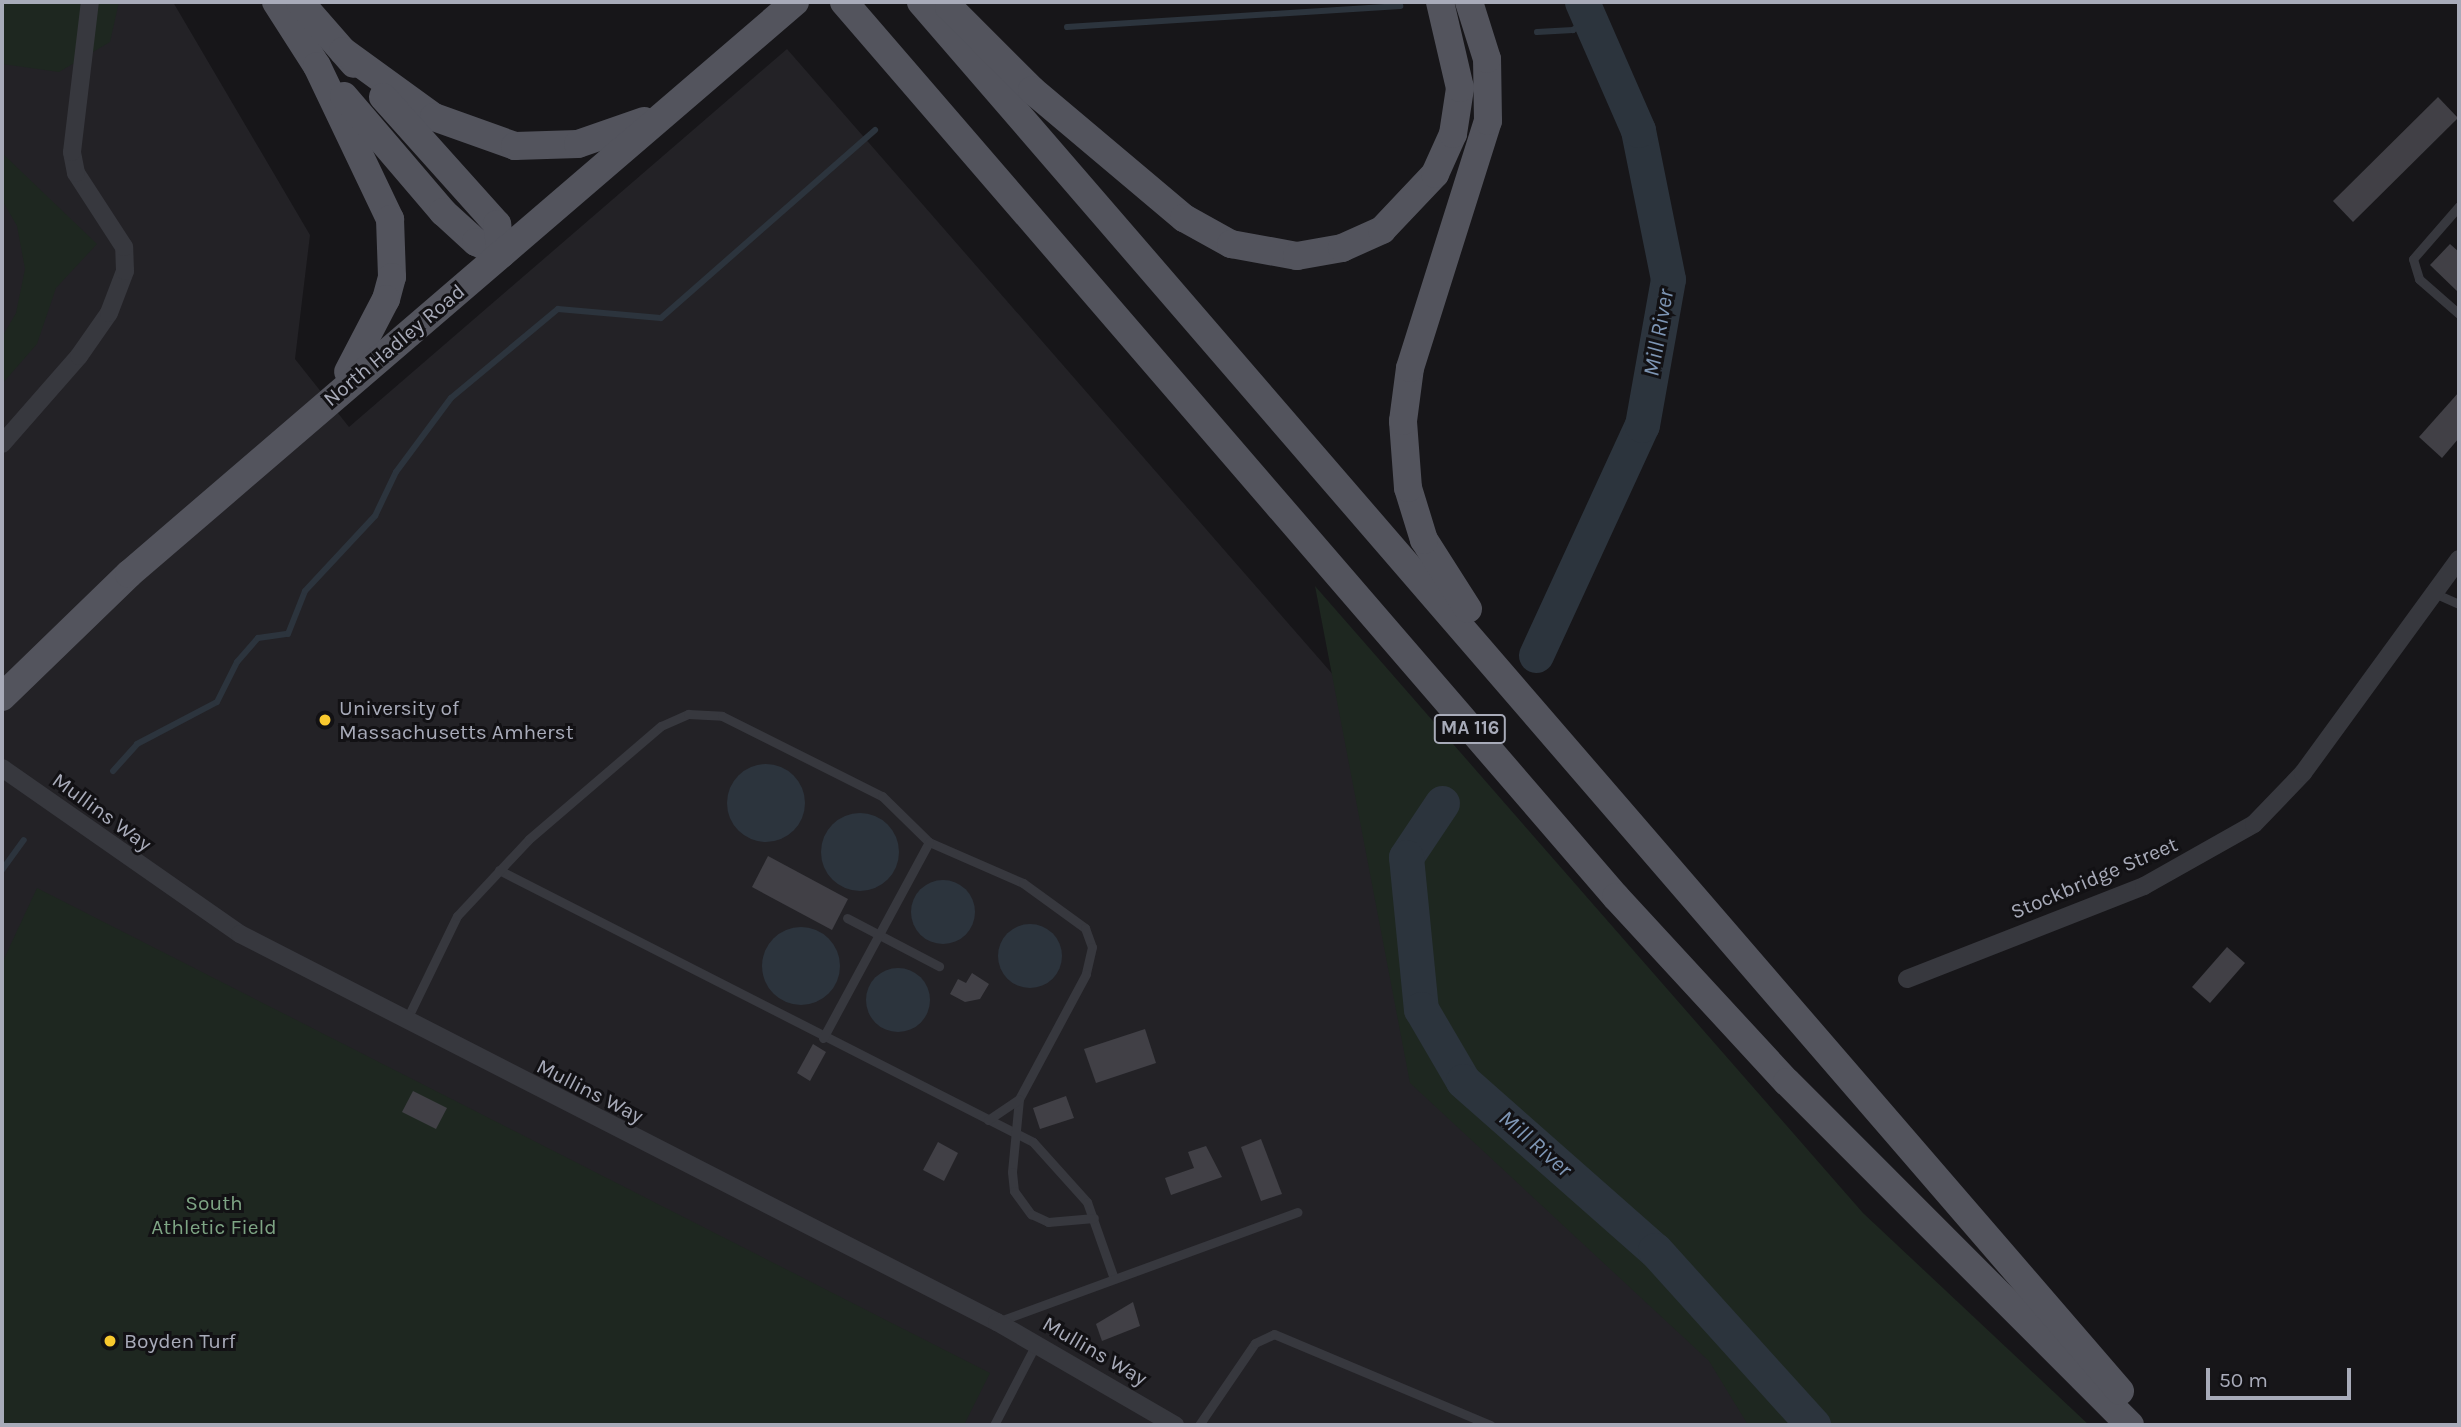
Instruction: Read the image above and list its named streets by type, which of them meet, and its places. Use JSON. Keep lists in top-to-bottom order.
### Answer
{
  "streets": {
    "main road": ["North Hadley Road", "MA 116"],
    "street": ["Mullins Way", "Stockbridge Street"]
  },
  "water": ["Mill River"],
  "parks": ["South Athletic Field"],
  "places": ["University of Massachusetts Amherst", "Boyden Turf"],
  "scale_bar": "50 m"
}
